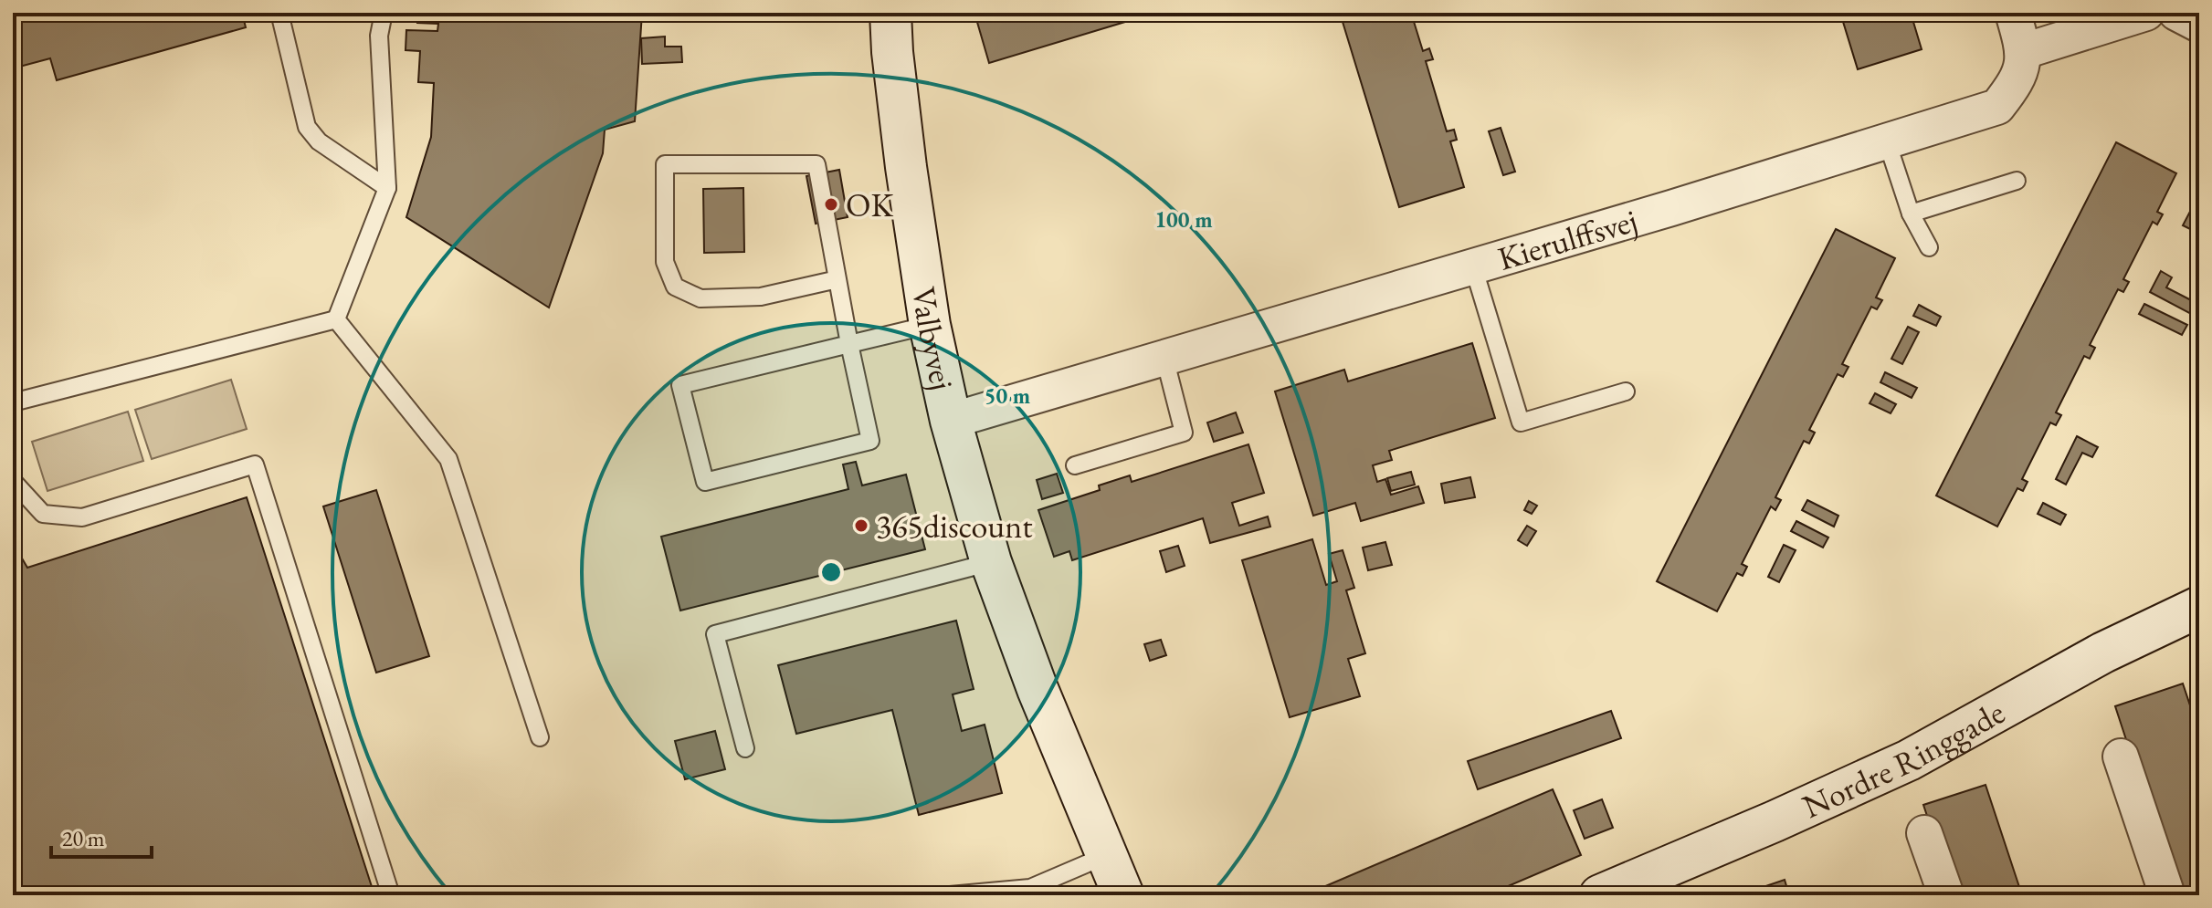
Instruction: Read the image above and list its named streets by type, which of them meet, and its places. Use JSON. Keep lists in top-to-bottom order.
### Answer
{
  "streets": {
    "street": ["Kierulffsvej", "Valbyvej", "Nordre Ringgade"]
  },
  "crossings": [
    ["Kierulffsvej", "Valbyvej"]
  ],
  "places": ["OK", "365discount"],
  "scale_bar": "20 m",
  "rings": ["100 m", "50 m"]
}
